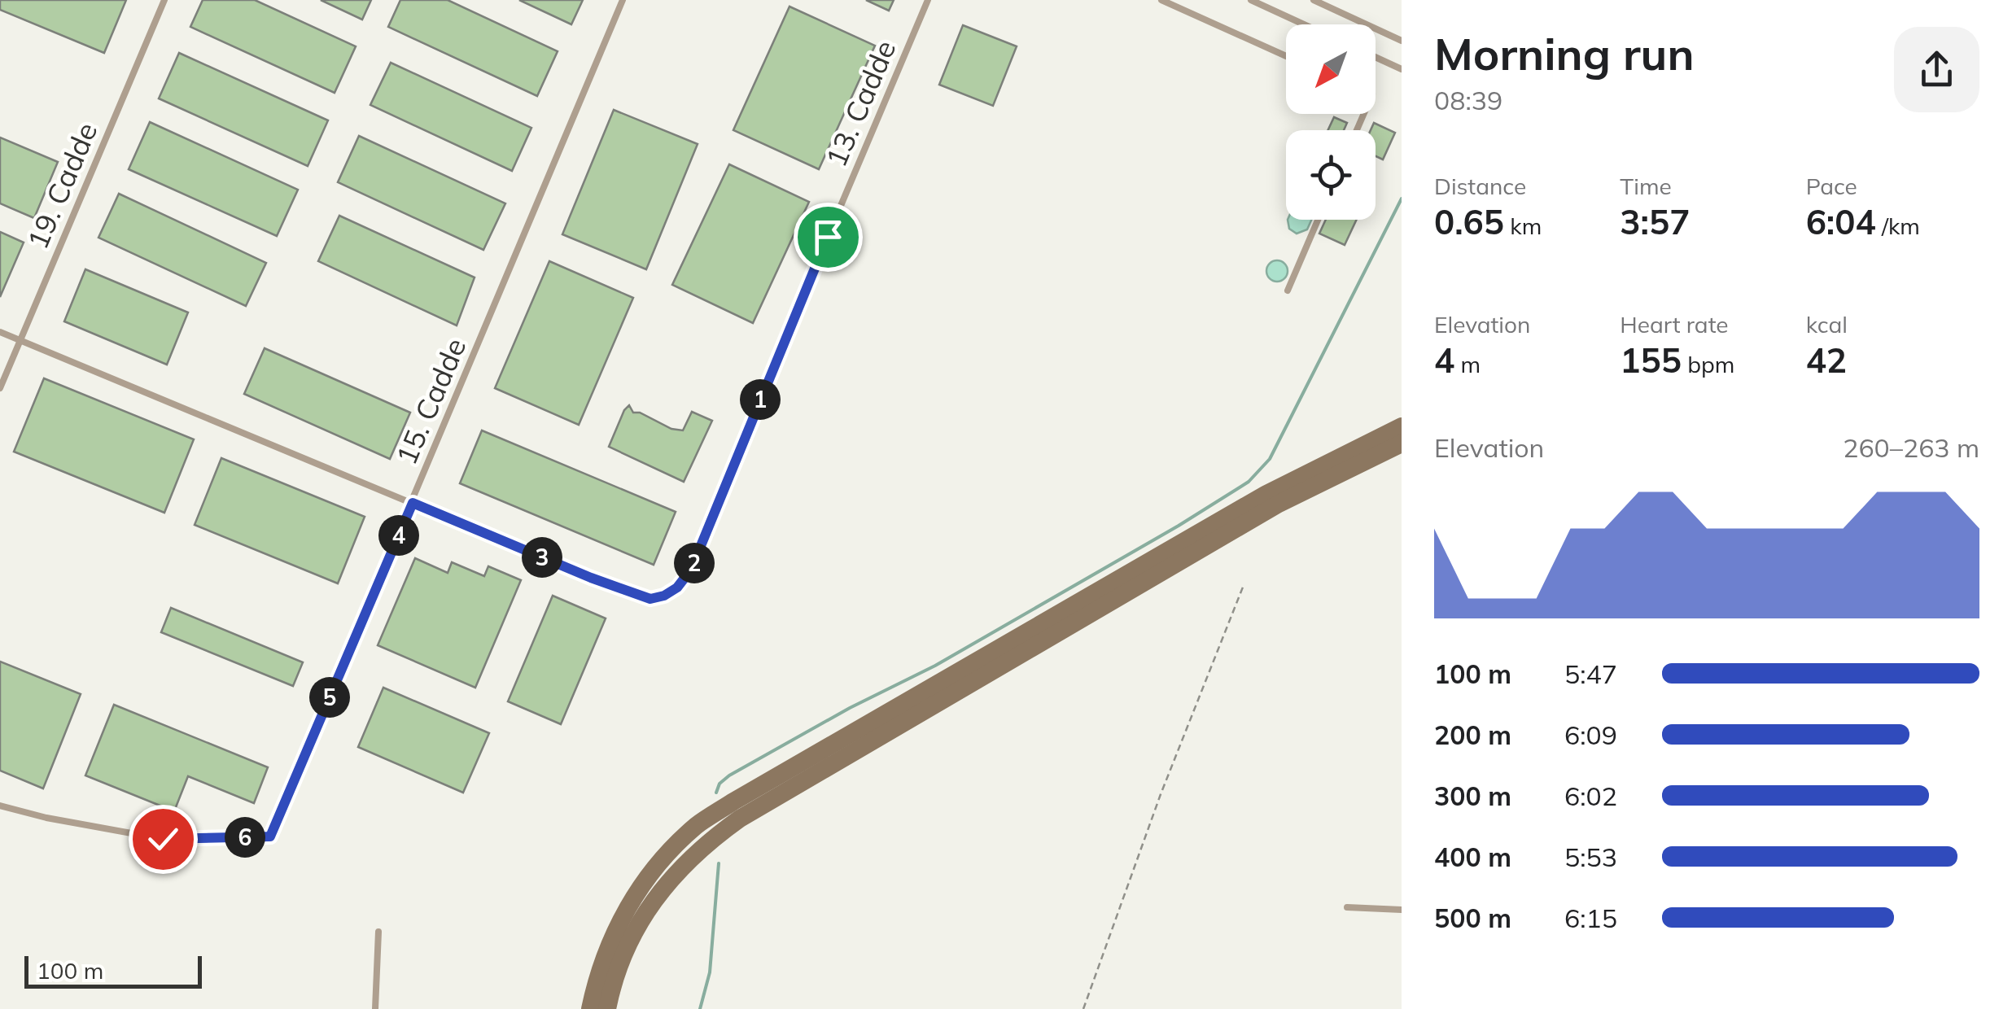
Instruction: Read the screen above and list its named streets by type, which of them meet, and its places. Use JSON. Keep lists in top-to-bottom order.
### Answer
{
  "streets": {
    "lane": ["13. Cadde", "19. Cadde", "15. Cadde"]
  },
  "crossings": [
    ["13. Cadde", "19. Cadde"],
    ["13. Cadde", "15. Cadde"]
  ],
  "scale_bar": "100 m",
  "north": "bottom left",
  "page": {
    "heading": ["Morning run", "08:39"],
    "stats": [
      ["Distance", "0.65 km"],
      ["Time", "3:57"],
      ["Pace", "6:04 /km"],
      ["Elevation", "4 m"],
      ["Heart rate", "155 bpm"],
      ["kcal", "42"]
    ],
    "pins": [
      "1",
      "4",
      "3",
      "2",
      "5",
      "6"
    ],
    "chart": ["Elevation", "260–263 m"],
    "list": [
      {
        "name": "100 m",
        "note": "5:47"
      },
      {
        "name": "200 m",
        "note": "6:09"
      },
      {
        "name": "300 m",
        "note": "6:02"
      },
      {
        "name": "400 m",
        "note": "5:53"
      },
      {
        "name": "500 m",
        "note": "6:15"
      }
    ],
    "scale": "100 m"
  }
}
